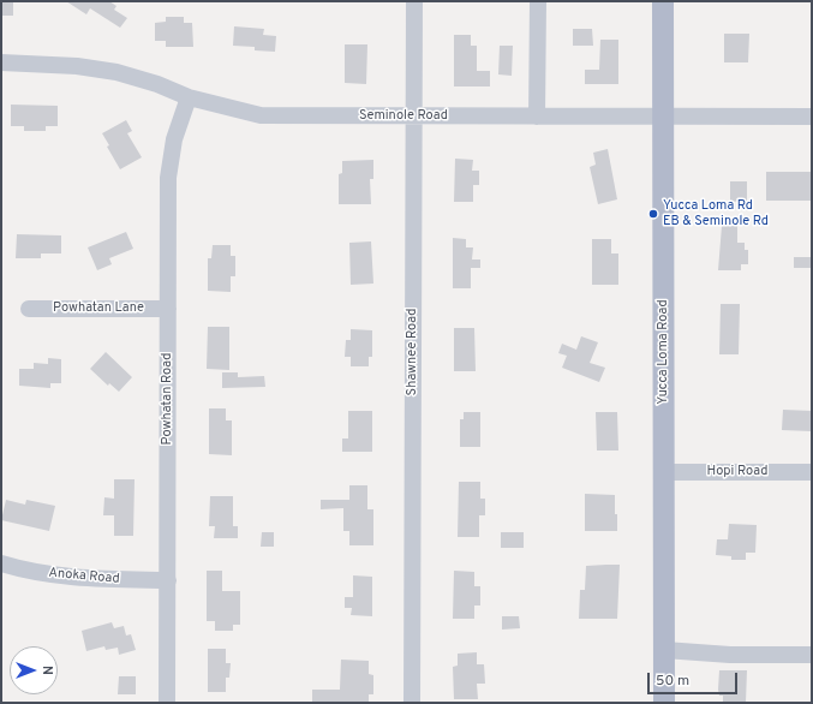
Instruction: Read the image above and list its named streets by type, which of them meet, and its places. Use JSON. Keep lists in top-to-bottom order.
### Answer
{
  "streets": {
    "main road": ["Yucca Loma Road"],
    "street": [
      "Seminole Road",
      "Powhatan Lane",
      "Shawnee Road",
      "Powhatan Road",
      "Hopi Road",
      "Anoka Road"
    ]
  },
  "crossings": [
    ["Seminole Road", "Shawnee Road"],
    ["Seminole Road", "Yucca Loma Road"],
    ["Seminole Road", "Powhatan Road"],
    ["Powhatan Lane", "Powhatan Road"],
    ["Yucca Loma Road", "Hopi Road"],
    ["Powhatan Road", "Anoka Road"]
  ],
  "places": ["Yucca Loma Rd EB & Seminole Rd"],
  "scale_bar": "50 m",
  "north": "right"
}
